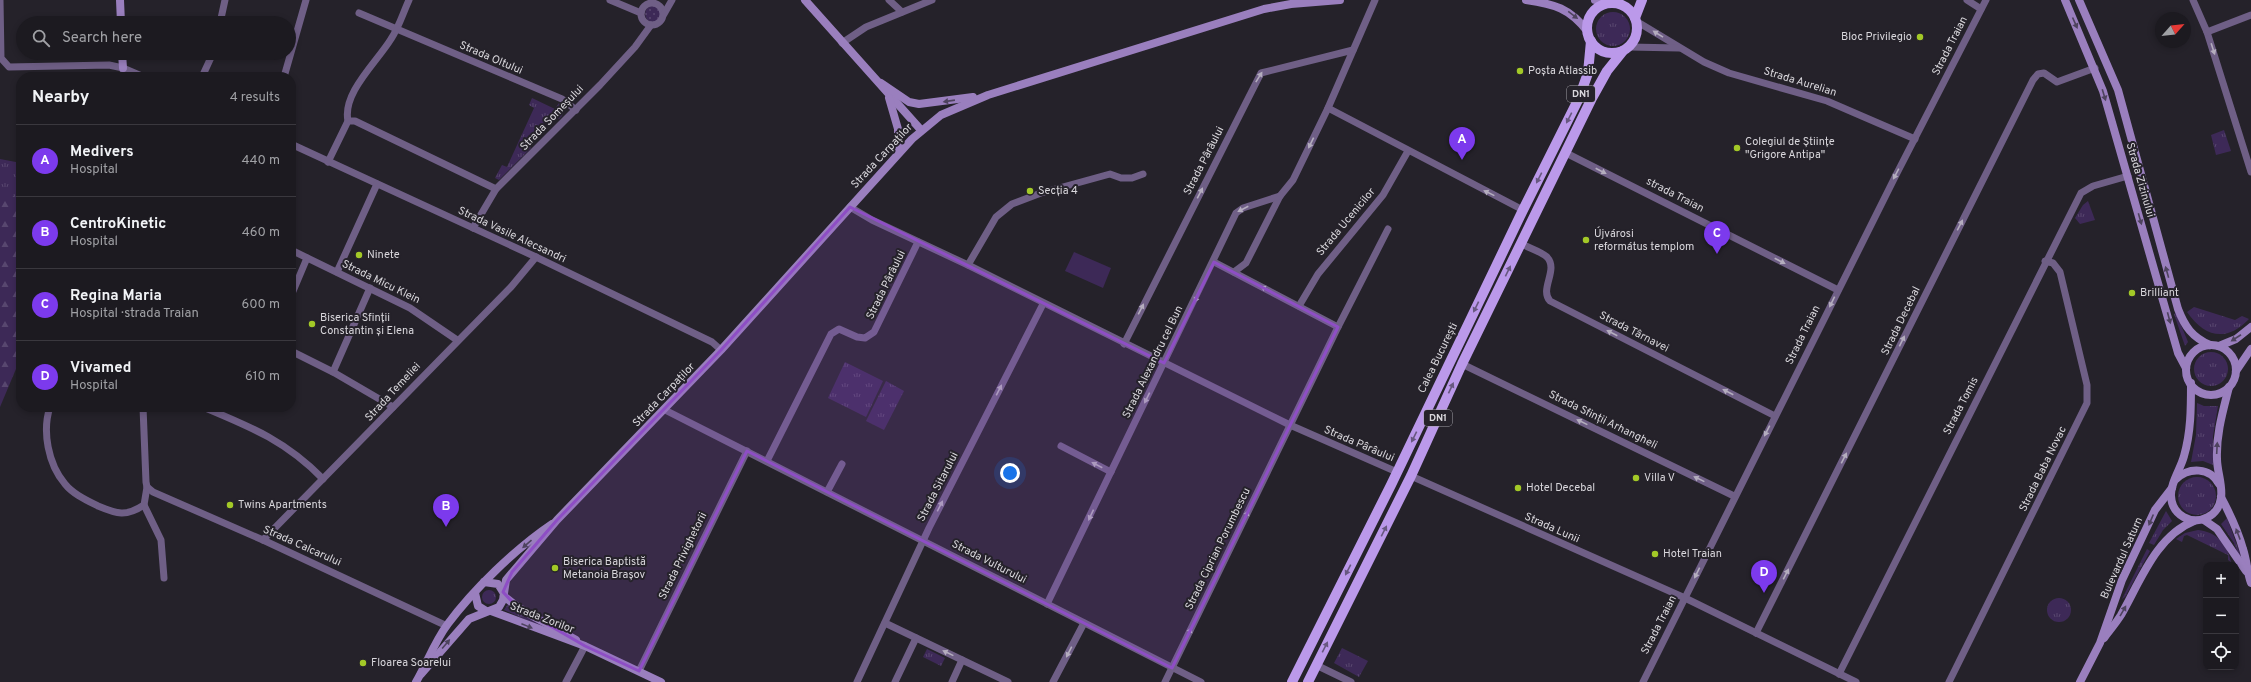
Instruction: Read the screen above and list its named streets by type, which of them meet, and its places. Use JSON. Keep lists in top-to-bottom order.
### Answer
{
  "streets": {
    "main road": [
      "DN1",
      "Strada Carpaților",
      "Strada Zizinului",
      "Calea București",
      "Bulevardul Saturn",
      "Strada Zorilor"
    ],
    "street": [
      "Strada Traian",
      "Strada Oltului",
      "Strada Aurelian",
      "Strada Someșului",
      "Strada Pârâului",
      "strada Traian",
      "Strada Ucenicilor",
      "Strada Vasile Alecsandri",
      "Strada Micu Klein",
      "Strada Decebal",
      "Strada Târnavei",
      "Strada Alexandru cel Bun",
      "Strada Temeliei",
      "Strada Tomis",
      "Strada Sfinții Arhangheli",
      "Strada Baba Novac",
      "Strada Sitarului",
      "Strada Lunii",
      "Strada Calcarului",
      "Strada Ciprian Porumbescu",
      "Strada Privighetorii",
      "Strada Vulturului"
    ]
  },
  "crossings": [
    ["Strada Traian", "Strada Aurelian"],
    ["Strada Traian", "strada Traian"],
    ["Strada Traian", "Strada Târnavei"],
    ["Strada Traian", "Strada Sfinții Arhangheli"],
    ["Strada Traian", "Strada Lunii"],
    ["Strada Oltului", "Strada Someșului"],
    ["Strada Aurelian", "DN1"],
    ["Strada Aurelian", "Calea București"],
    ["DN1", "strada Traian"],
    ["DN1", "Strada Târnavei"],
    ["DN1", "Calea București"],
    ["DN1", "Strada Sfinții Arhangheli"],
    ["DN1", "Strada Lunii"],
    ["Strada Someșului", "Strada Vasile Alecsandri"],
    ["Strada Carpaților", "Strada Pârâului"],
    ["Strada Carpaților", "Strada Vasile Alecsandri"],
    ["Strada Carpaților", "Strada Calcarului"],
    ["Strada Carpaților", "Strada Vulturului"],
    ["Strada Carpaților", "Strada Zorilor"],
    ["Strada Pârâului", "Calea București"],
    ["Strada Pârâului", "Strada Alexandru cel Bun"],
    ["Strada Pârâului", "Strada Sitarului"],
    ["Strada Pârâului", "Strada Ciprian Porumbescu"],
    ["Strada Pârâului", "Strada Vulturului"],
    ["Strada Zizinului", "Strada Decebal"],
    ["Strada Zizinului", "Strada Tomis"],
    ["Strada Vasile Alecsandri", "Strada Temeliei"],
    ["Strada Micu Klein", "Strada Temeliei"],
    ["Strada Decebal", "Strada Lunii"],
    ["Strada Alexandru cel Bun", "Strada Vulturului"],
    ["Strada Temeliei", "Strada Calcarului"],
    ["Strada Tomis", "Strada Baba Novac"],
    ["Strada Tomis", "Strada Lunii"],
    ["Strada Sitarului", "Strada Vulturului"],
    ["Strada Ciprian Porumbescu", "Strada Vulturului"],
    ["Strada Privighetorii", "Strada Vulturului"],
    ["Strada Privighetorii", "Strada Zorilor"]
  ],
  "one_way": [
    "Strada Traian",
    "strada Traian",
    "Strada Decebal",
    "Strada Târnavei",
    "Strada Alexandru cel Bun",
    "Strada Sfinții Arhangheli",
    "Strada Sitarului",
    "Strada Ciprian Porumbescu"
  ],
  "places": [
    "Bloc Privilegio",
    "Poșta Atlassib",
    "Colegiul de Științe \"Grigore Antipa\"",
    "Secția 4",
    "Újvárosi református templom",
    "Ninete",
    "Brilliant",
    "Biserica Sfinții Constantin și Elena",
    "Villa V",
    "Hotel Decebal",
    "Twins Apartments",
    "Hotel Traian",
    "Biserica Baptistă Metanoia Brașov",
    "Floarea Soarelui"
  ],
  "north": "top right",
  "page": {
    "search": "Search here",
    "heading": ["Nearby", "4 results"],
    "list": [
      {
        "mark": "A",
        "name": "Medivers",
        "note": "Hospital",
        "value": "440 m"
      },
      {
        "mark": "B",
        "name": "CentroKinetic",
        "note": "Hospital",
        "value": "460 m"
      },
      {
        "mark": "C",
        "name": "Regina Maria",
        "note": "Hospital · strada Traian",
        "value": "600 m"
      },
      {
        "mark": "D",
        "name": "Vivamed",
        "note": "Hospital",
        "value": "610 m"
      }
    ],
    "pins": [
      "A",
      "C",
      "B",
      "D"
    ],
    "map_buttons": ["+", "−"]
  }
}
